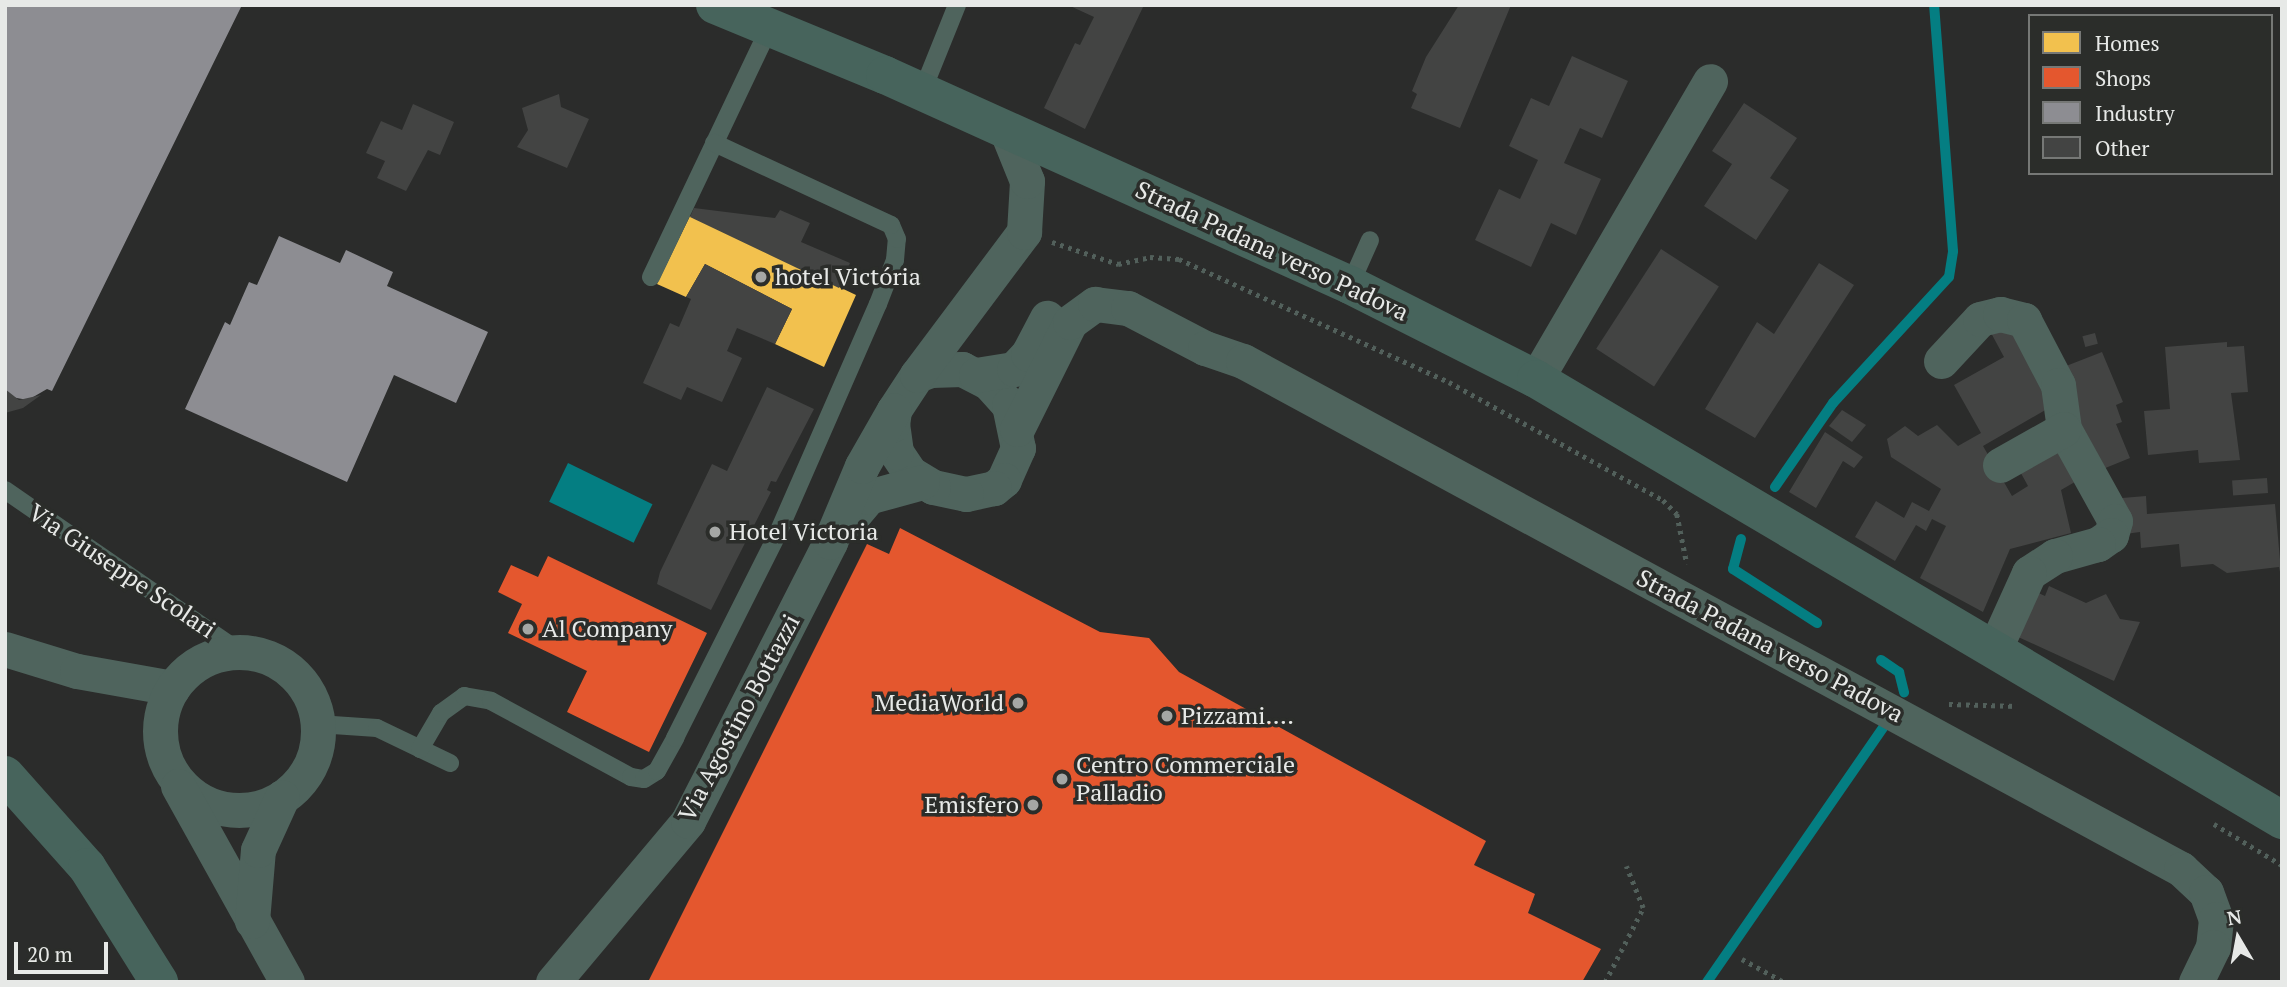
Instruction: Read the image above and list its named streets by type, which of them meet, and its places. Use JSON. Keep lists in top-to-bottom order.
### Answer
{
  "streets": {
    "main road": ["Strada Padana verso Padova"],
    "street": ["Via Giuseppe Scolari", "Via Agostino Bottazzi"]
  },
  "crossings": [
    ["Strada Padana verso Padova", "Via Agostino Bottazzi"]
  ],
  "places": [
    "hotel Victória",
    "Hotel Victoria",
    "Al Company",
    "MediaWorld",
    "Pizzami....",
    "Centro Commerciale Palladio",
    "Emisfero"
  ],
  "legend": [
    "Homes",
    "Shops",
    "Industry",
    "Other"
  ],
  "scale_bar": "20 m",
  "north": "top"
}
